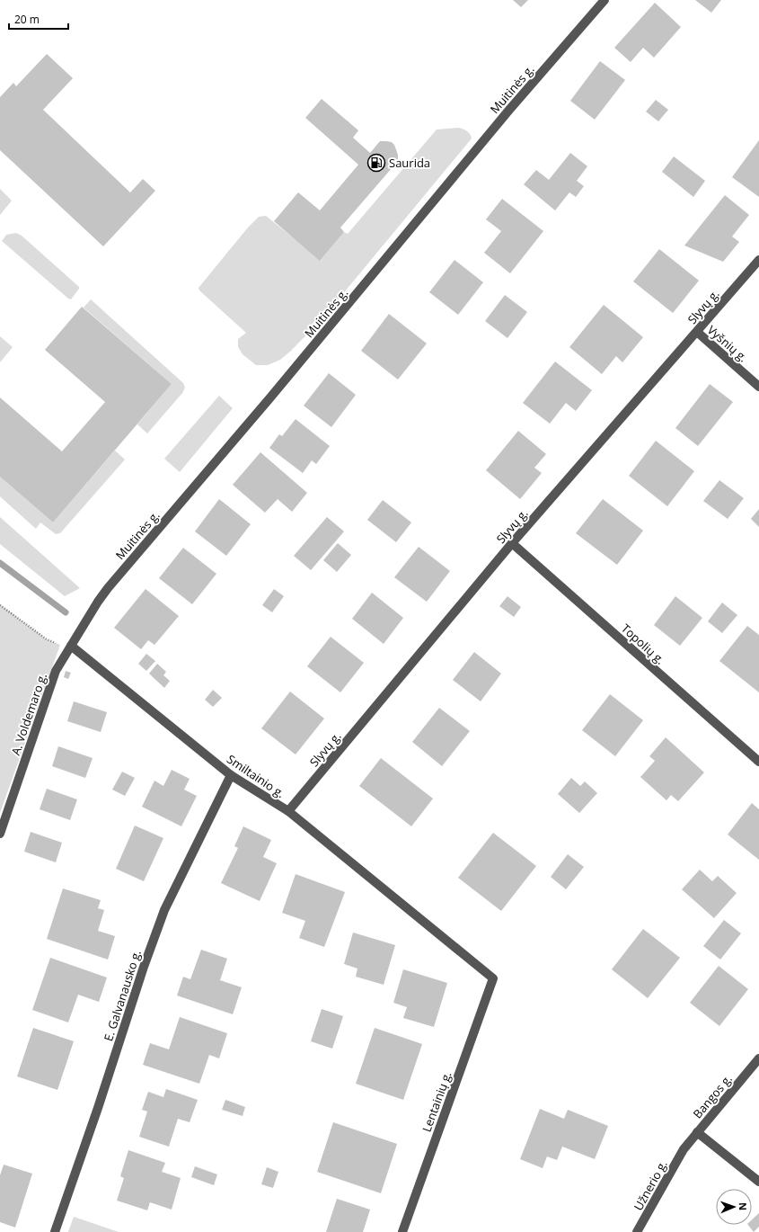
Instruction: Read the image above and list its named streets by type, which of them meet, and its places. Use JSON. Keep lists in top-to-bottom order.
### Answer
{
  "streets": {
    "street": [
      "Muitinės g.",
      "Slyvų g.",
      "Vyšnių g.",
      "Topolių g.",
      "A. Voldemaro g.",
      "Smiltainio g.",
      "E. Galvanausko g.",
      "Bangos g.",
      "Lentainių g.",
      "Užnerio g."
    ]
  },
  "crossings": [
    ["Muitinės g.", "A. Voldemaro g."],
    ["Muitinės g.", "Smiltainio g."],
    ["Slyvų g.", "Vyšnių g."],
    ["Slyvų g.", "Topolių g."],
    ["Slyvų g.", "Smiltainio g."],
    ["A. Voldemaro g.", "Smiltainio g."],
    ["Smiltainio g.", "E. Galvanausko g."],
    ["Smiltainio g.", "Lentainių g."],
    ["Bangos g.", "Užnerio g."]
  ],
  "places": {
    "fuel station": ["Saurida"]
  },
  "scale_bar": "20 m",
  "north": "right"
}
